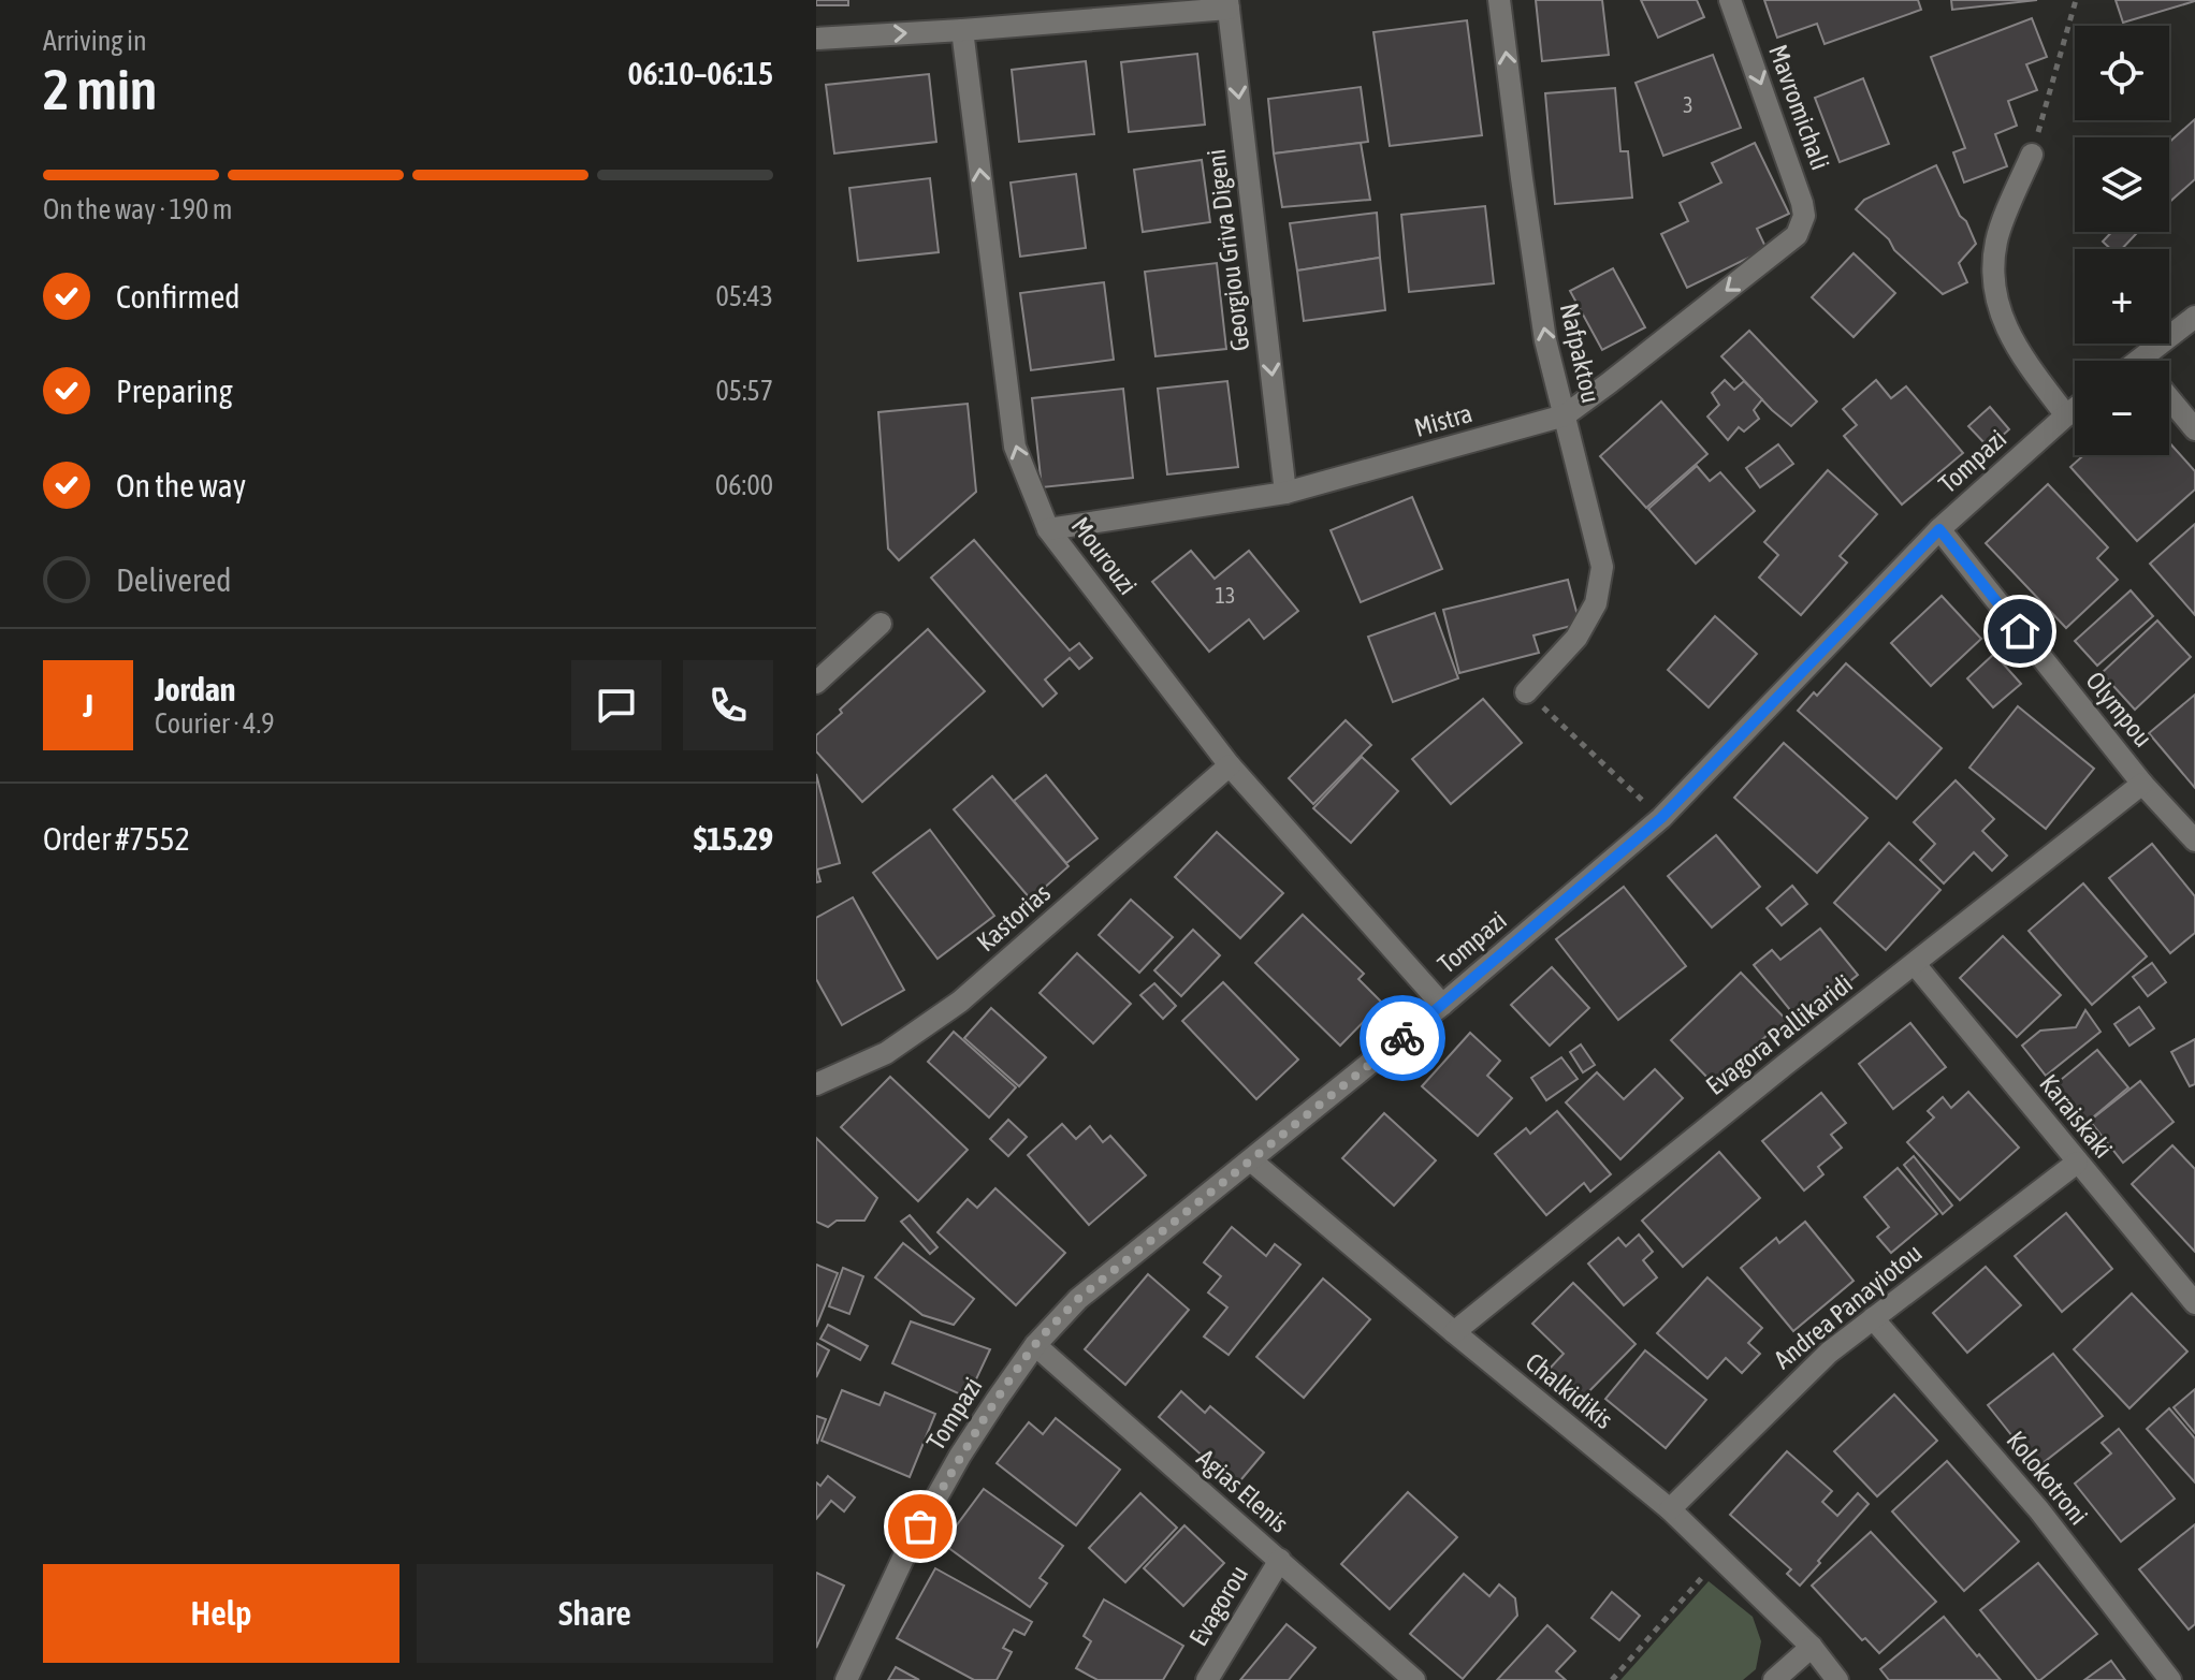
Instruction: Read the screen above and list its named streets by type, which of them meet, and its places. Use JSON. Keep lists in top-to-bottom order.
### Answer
{
  "streets": {
    "street": [
      "Mavromichali",
      "Georgiou Griva Digeni",
      "Nafpaktou",
      "Mistra",
      "Tompazi",
      "Mourouzi",
      "Olympou",
      "Kastorias",
      "Evagora Pallikaridi",
      "Karaiskaki",
      "Andrea Panayiotou",
      "Chalkidikis",
      "Kolokotroni",
      "Agias Elenis",
      "Evagorou"
    ]
  },
  "crossings": [
    ["Mavromichali", "Mistra"],
    ["Georgiou Griva Digeni", "Mistra"],
    ["Nafpaktou", "Mistra"],
    ["Mistra", "Mourouzi"],
    ["Tompazi", "Mourouzi"],
    ["Tompazi", "Olympou"],
    ["Tompazi", "Chalkidikis"],
    ["Tompazi", "Agias Elenis"],
    ["Mourouzi", "Kastorias"],
    ["Olympou", "Evagora Pallikaridi"],
    ["Evagora Pallikaridi", "Karaiskaki"],
    ["Evagora Pallikaridi", "Chalkidikis"],
    ["Karaiskaki", "Andrea Panayiotou"],
    ["Andrea Panayiotou", "Chalkidikis"],
    ["Andrea Panayiotou", "Kolokotroni"],
    ["Agias Elenis", "Evagorou"]
  ],
  "one_way": [
    "Mavromichali",
    "Georgiou Griva Digeni",
    "Nafpaktou",
    "Mistra",
    "Mourouzi"
  ],
  "house_numbers": ["3", "13"],
  "page": {
    "heading": ["2 min", "Arriving in", "06:10–06:15"],
    "panel": [
      "Jordan",
      "Courier · 4.9",
      "Order #7552",
      "$15.29"
    ],
    "map_buttons": ["+", "−"],
    "bar": "On the way · 190 m",
    "list": [
      ["Confirmed", "05:43"],
      ["Preparing", "05:57"],
      ["On the way", "06:00"],
      "Delivered"
    ],
    "round": "J",
    "buttons": ["Help", "Share"]
  }
}
